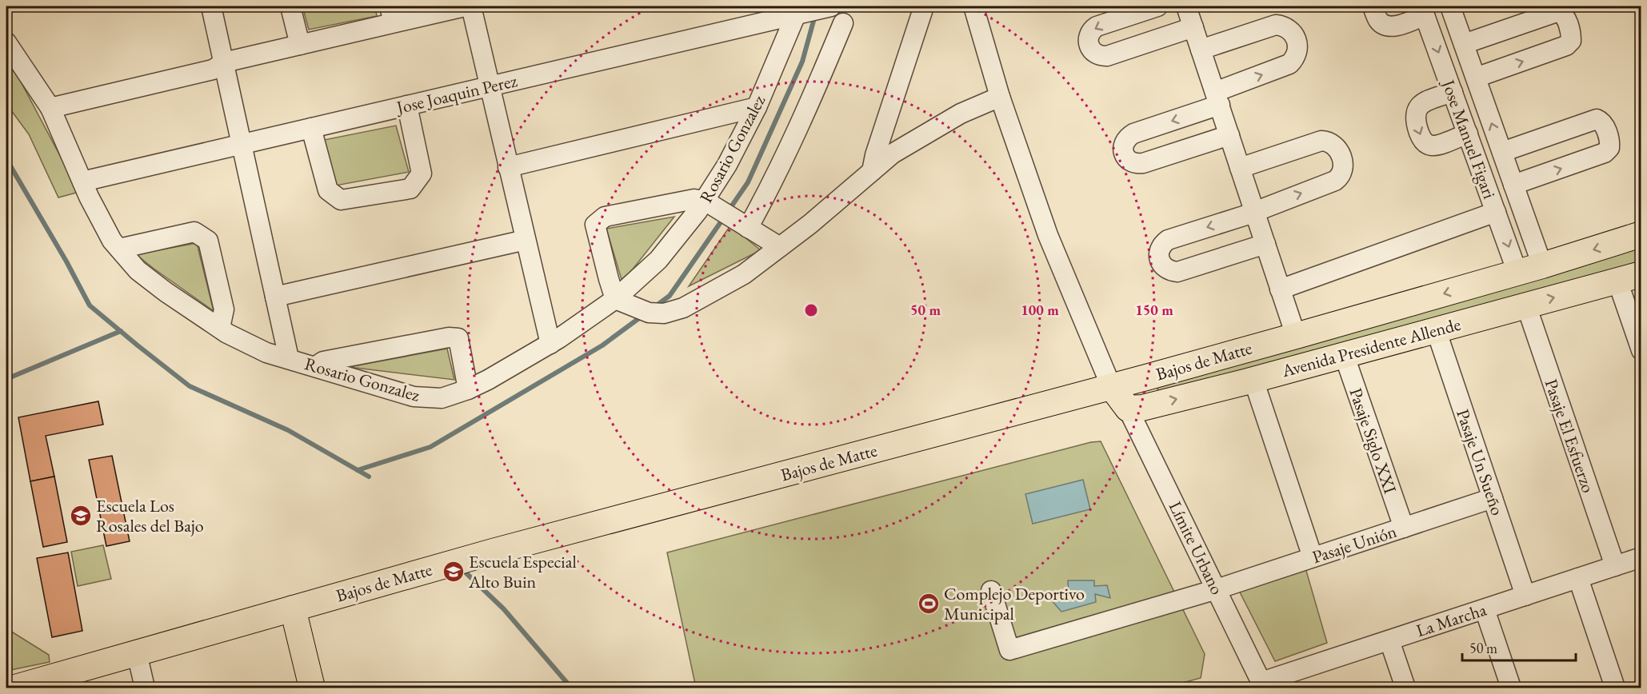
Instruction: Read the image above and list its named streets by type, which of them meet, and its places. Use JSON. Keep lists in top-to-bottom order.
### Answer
{
  "streets": {
    "main road": ["Avenida Presidente Allende", "Bajos de Matte"],
    "street": [
      "Jose Joaquin Perez",
      "Jose Manuel Figari",
      "Rosario Gonzalez",
      "Pasaje El Esfuerzo",
      "Pasaje Siglo XXI",
      "Pasaje Un Sueño",
      "Pasaje Unión",
      "Límite Urbano",
      "La Marcha"
    ]
  },
  "crossings": [
    ["Jose Joaquin Perez", "Rosario Gonzalez"],
    ["Jose Manuel Figari", "Bajos de Matte"],
    ["Avenida Presidente Allende", "Pasaje El Esfuerzo"],
    ["Avenida Presidente Allende", "Pasaje Siglo XXI"],
    ["Avenida Presidente Allende", "Pasaje Un Sueño"],
    ["Avenida Presidente Allende", "Límite Urbano"],
    ["Pasaje El Esfuerzo", "La Marcha"],
    ["Pasaje Siglo XXI", "Pasaje Unión"],
    ["Pasaje Un Sueño", "Pasaje Unión"],
    ["Pasaje Un Sueño", "La Marcha"],
    ["Pasaje Unión", "Límite Urbano"],
    ["Límite Urbano", "La Marcha"]
  ],
  "one_way": ["Avenida Presidente Allende"],
  "places": {
    "school or university": ["Escuela Los Rosales del Bajo", "Escuela Especial Alto Buin"],
    "sports": ["Complejo Deportivo Municipal"]
  },
  "scale_bar": "50 m",
  "rings": ["50 m", "100 m", "150 m"]
}
